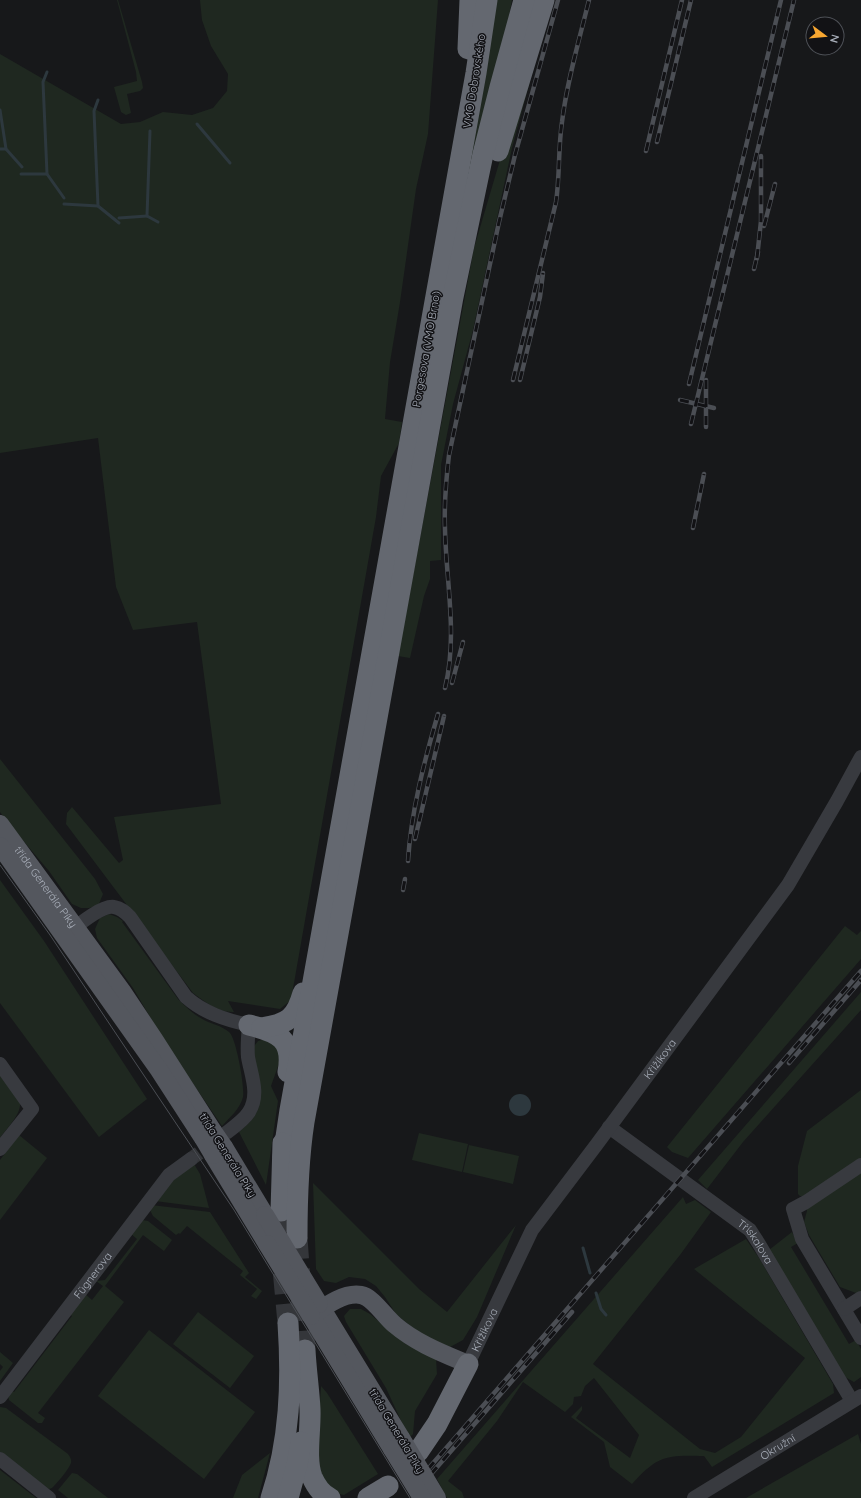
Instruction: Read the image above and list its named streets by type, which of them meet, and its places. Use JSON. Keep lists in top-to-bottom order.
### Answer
{
  "streets": {
    "highway": ["VMO Dobrovského", "Porgesova (VMO Brno)"],
    "main road": ["třída Generála Píky"],
    "street": [
      "Křižíkova",
      "Třískalova",
      "Fügnerova",
      "Okružní"
    ]
  },
  "crossings": [
    ["VMO Dobrovského", "Porgesova (VMO Brno)"],
    ["třída Generála Píky", "Fügnerova"],
    ["Křižíkova", "Třískalova"],
    ["Třískalova", "Okružní"]
  ],
  "north": "right"
}
